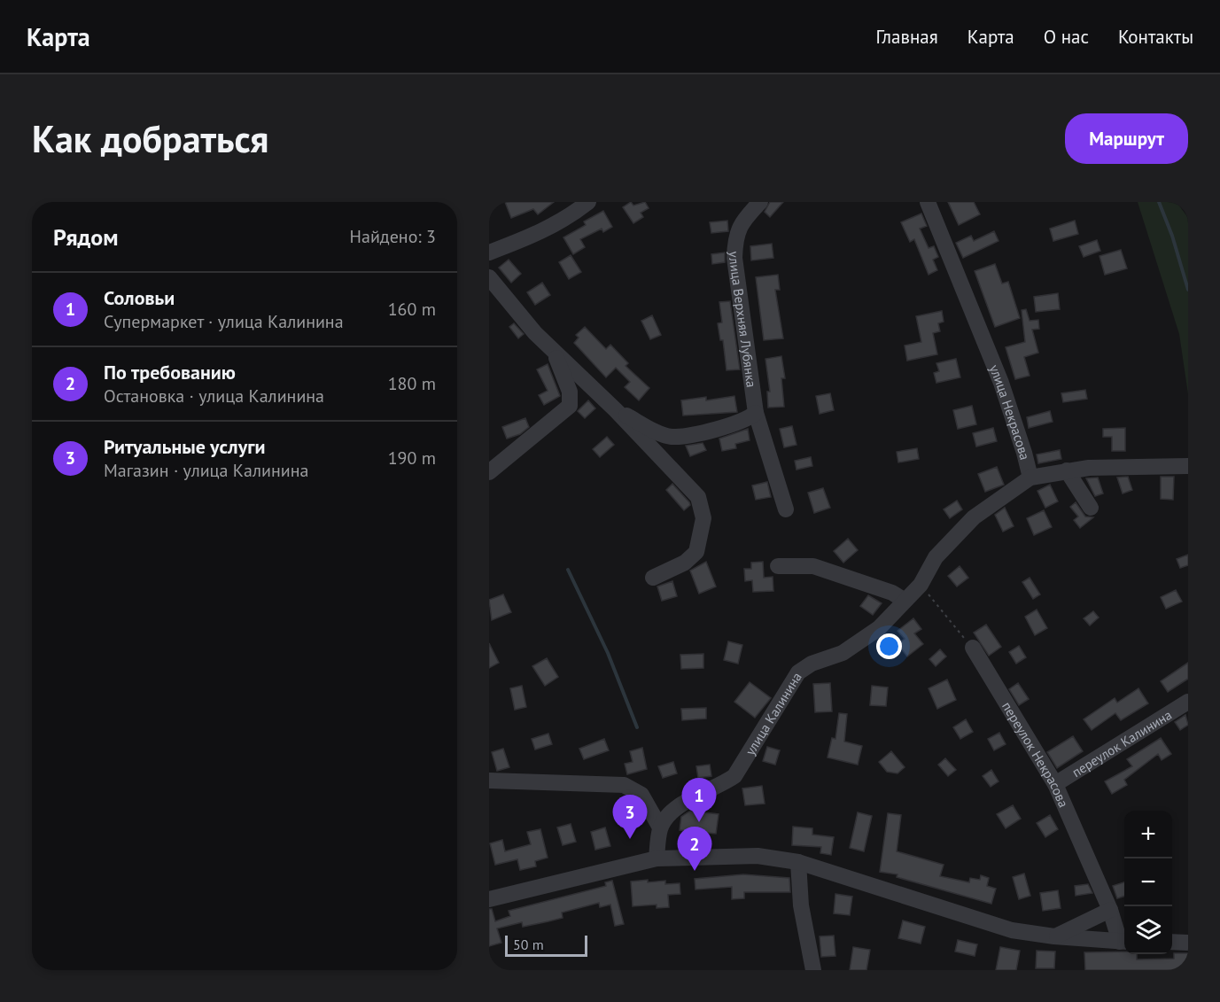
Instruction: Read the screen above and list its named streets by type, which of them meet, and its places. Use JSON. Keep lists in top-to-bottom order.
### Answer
{
  "streets": {
    "street": [
      "улица Верхняя Лубянка",
      "улица Некрасова",
      "улица Калинина",
      "переулок Калинина",
      "переулок Некрасова"
    ]
  },
  "crossings": [
    ["улица Некрасова", "улица Калинина"],
    ["переулок Калинина", "переулок Некрасова"]
  ],
  "scale_bar": "50 m",
  "page": {
    "header": "Карта",
    "nav": [
      "Главная",
      "Карта",
      "О нас",
      "Контакты"
    ],
    "buttons": "Маршрут",
    "title": "Как добраться",
    "heading": ["Рядом", "Найдено: 3"],
    "list": [
      {
        "mark": "1",
        "name": "Соловьи",
        "note": "Супермаркет · улица Калинина",
        "value": "160 m"
      },
      {
        "mark": "2",
        "name": "По требованию",
        "note": "Остановка · улица Калинина",
        "value": "180 m"
      },
      {
        "mark": "3",
        "name": "Ритуальные услуги",
        "note": "Магазин · улица Калинина",
        "value": "190 m"
      }
    ],
    "pins": ["1", "3", "2"],
    "map_buttons": ["+", "−"],
    "scale": "50 m"
  }
}
